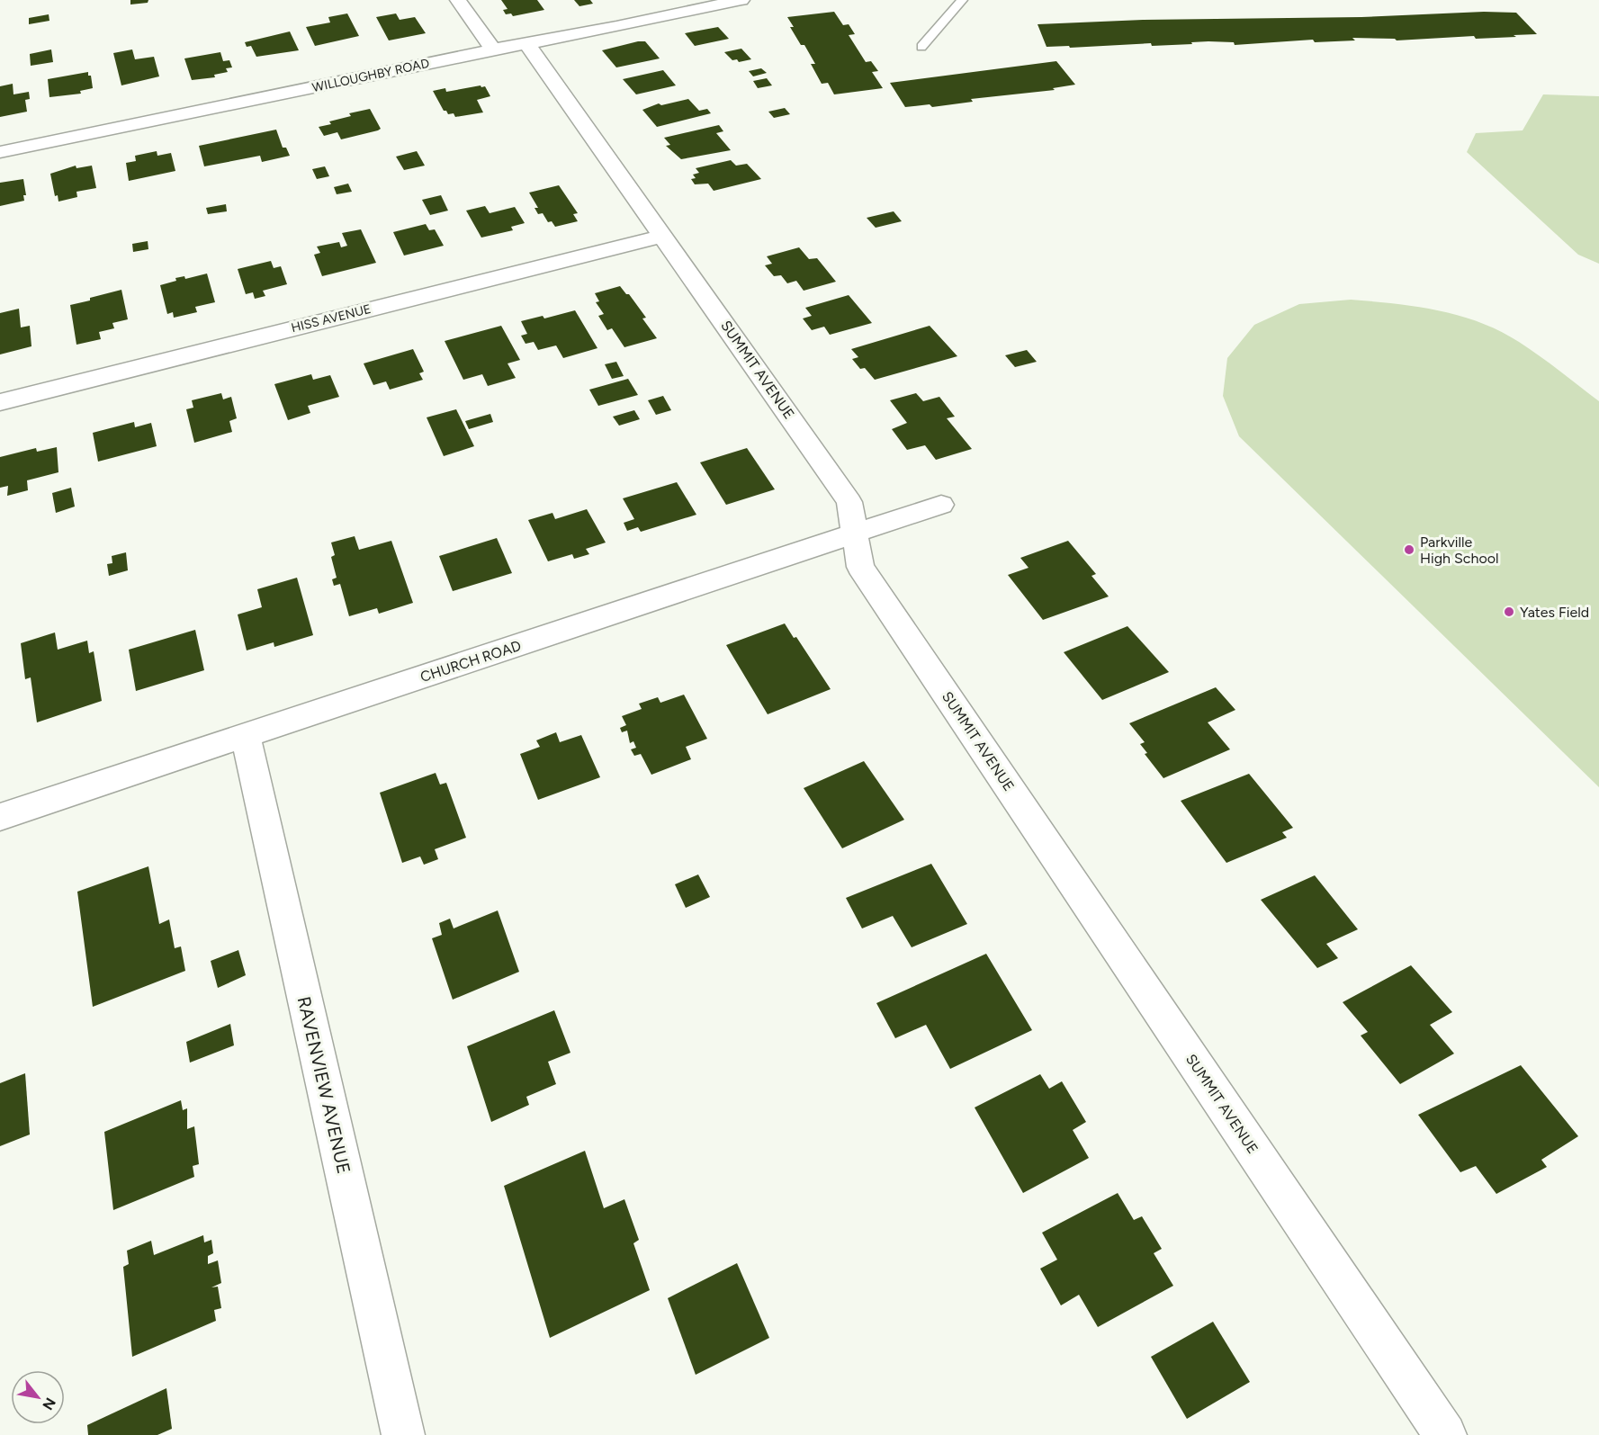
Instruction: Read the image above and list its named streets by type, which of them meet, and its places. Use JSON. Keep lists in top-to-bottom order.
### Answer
{
  "streets": {
    "street": [
      "WILLOUGHBY ROAD",
      "HISS AVENUE",
      "SUMMIT AVENUE",
      "CHURCH ROAD",
      "RAVENVIEW AVENUE"
    ]
  },
  "crossings": [
    ["WILLOUGHBY ROAD", "SUMMIT AVENUE"],
    ["HISS AVENUE", "SUMMIT AVENUE"],
    ["SUMMIT AVENUE", "CHURCH ROAD"],
    ["CHURCH ROAD", "RAVENVIEW AVENUE"]
  ],
  "places": ["Parkville High School", "Yates Field"],
  "north": "bottom right"
}
